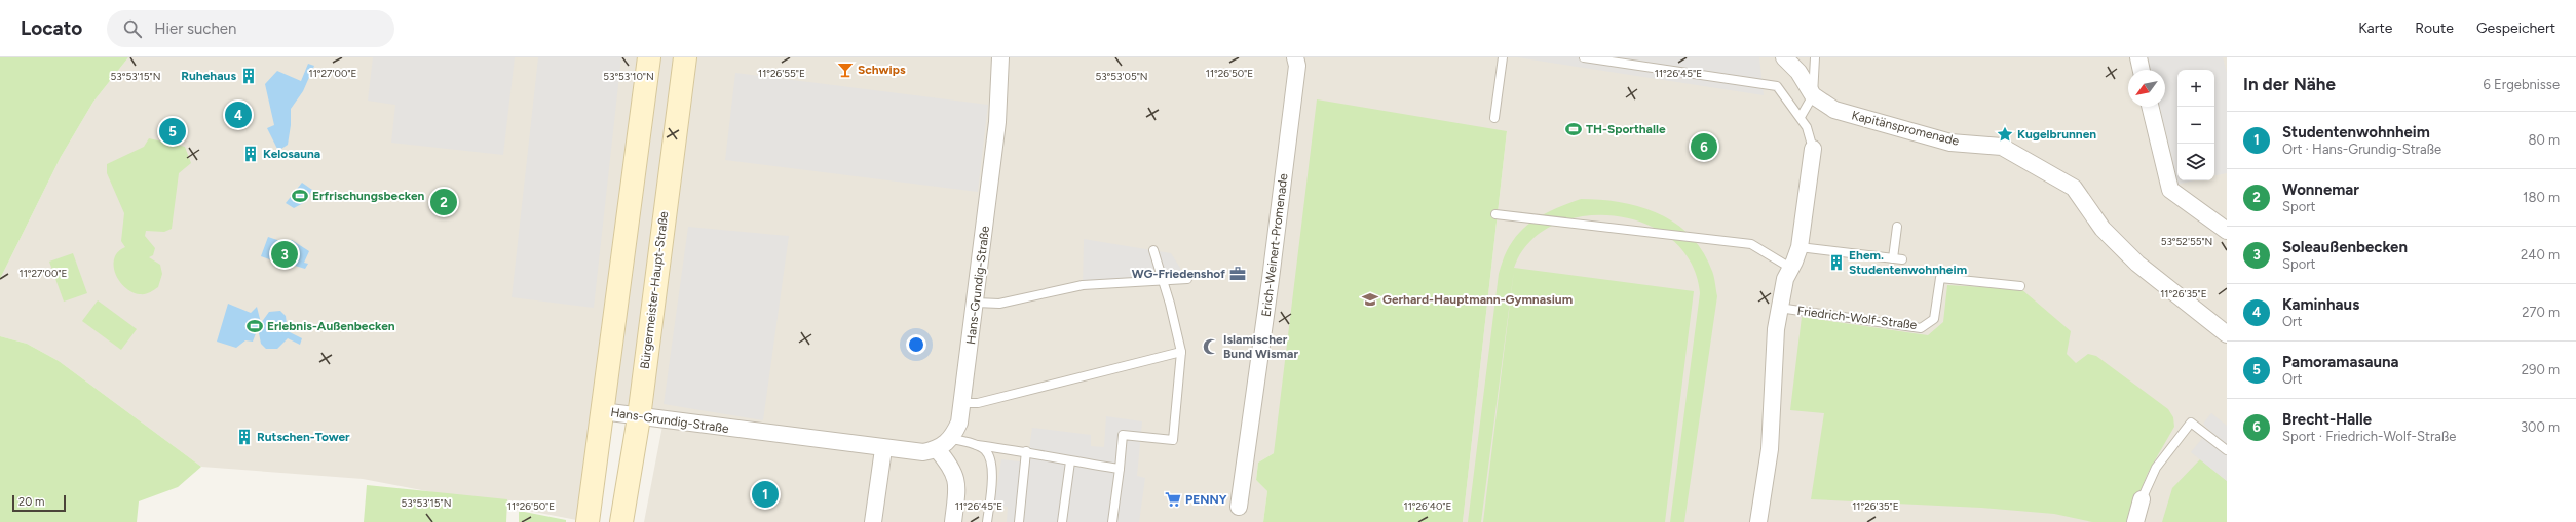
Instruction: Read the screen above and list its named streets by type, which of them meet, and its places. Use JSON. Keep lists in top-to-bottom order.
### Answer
{
  "streets": {
    "street": [
      "Kapitänspromenade",
      "Erich-Weinert-Promenade",
      "Hans-Grundig-Straße",
      "Bürgermeister-Haupt-Straße",
      "Friedrich-Wolf-Straße"
    ]
  },
  "crossings": [
    ["Hans-Grundig-Straße", "Bürgermeister-Haupt-Straße"]
  ],
  "places": {
    "bar": ["Schwips"],
    "building": [
      "Ruhehaus",
      "Kelosauna",
      "Ehem. Studentenwohnheim",
      "Rutschen-Tower"
    ],
    "sports": ["TH-Sporthalle", "Erfrischungsbecken", "Erlebnis-Außenbecken"],
    "place": ["Kugelbrunnen"],
    "office": ["WG-Friedenshof"],
    "school or university": ["Gerhard-Hauptmann-Gymnasium"],
    "mosque": ["Islamischer Bund Wismar"],
    "supermarket": ["PENNY"]
  },
  "scale_bar": "20 m",
  "north": "bottom left",
  "page": {
    "header": "Locato",
    "search": "Hier suchen",
    "nav": ["Karte", "Route", "Gespeichert"],
    "heading": ["In der Nähe", "6 Ergebnisse"],
    "map_buttons": ["+", "−"],
    "pins": [
      "4",
      "5",
      "6",
      "2",
      "3",
      "1"
    ],
    "list": [
      {
        "mark": "1",
        "name": "Studentenwohnheim",
        "note": "Ort · Hans-Grundig-Straße",
        "value": "80 m"
      },
      {
        "mark": "2",
        "name": "Wonnemar",
        "note": "Sport",
        "value": "180 m"
      },
      {
        "mark": "3",
        "name": "Soleaußenbecken",
        "note": "Sport",
        "value": "240 m"
      },
      {
        "mark": "4",
        "name": "Kaminhaus",
        "note": "Ort",
        "value": "270 m"
      },
      {
        "mark": "5",
        "name": "Pamoramasauna",
        "note": "Ort",
        "value": "290 m"
      },
      {
        "mark": "6",
        "name": "Brecht-Halle",
        "note": "Sport · Friedrich-Wolf-Straße",
        "value": "300 m"
      }
    ],
    "scale": "20 m"
  },
  "coordinates": [
    "11°27'00\"E",
    "11°26'55\"E",
    "11°26'50\"E",
    "11°26'45\"E",
    "53°53'15\"N",
    "53°53'10\"N",
    "53°53'05\"N",
    "53°52'55\"N",
    "11°26'35\"E",
    "11°26'40\"E"
  ]
}
